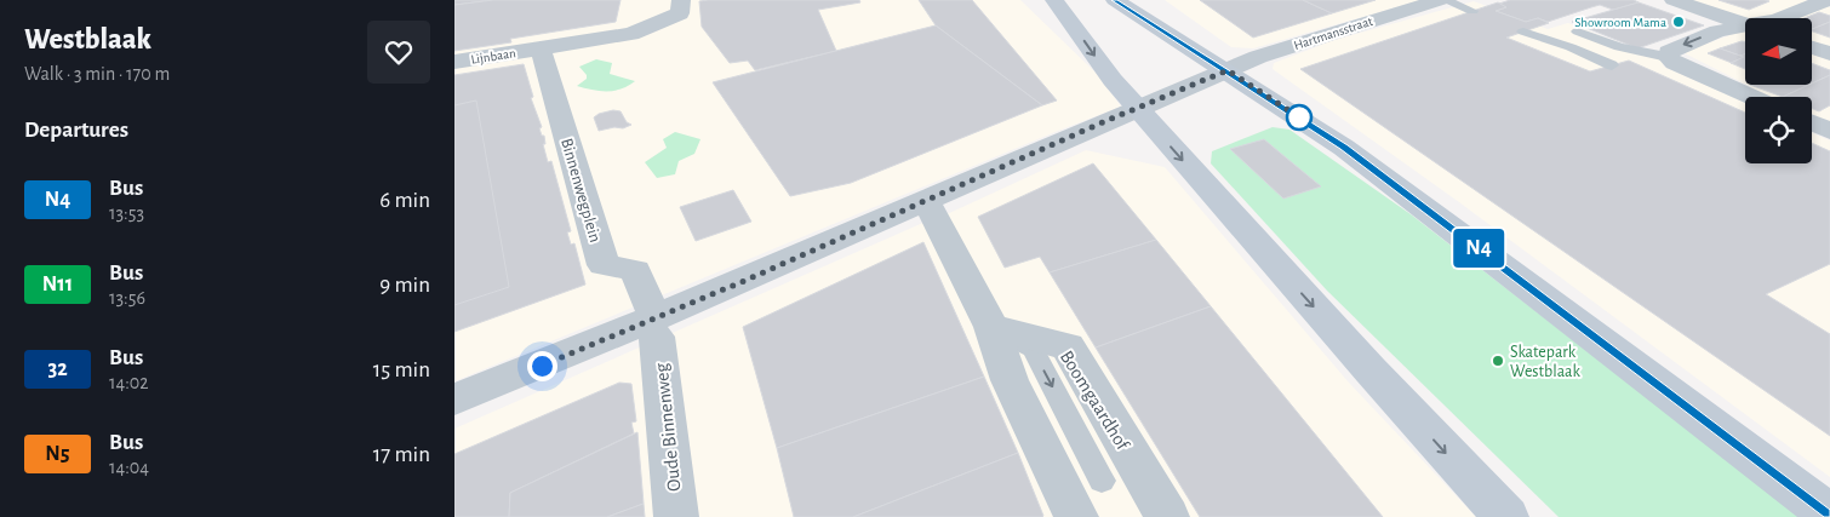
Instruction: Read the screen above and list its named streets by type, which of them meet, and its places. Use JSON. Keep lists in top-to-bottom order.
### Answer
{
  "streets": {
    "street": [
      "Hartmansstraat",
      "Lijnbaan",
      "Binnenwegplein",
      "Boomgaardhof",
      "Oude Binnenweg"
    ]
  },
  "crossings": [
    ["Lijnbaan", "Binnenwegplein"],
    ["Binnenwegplein", "Oude Binnenweg"]
  ],
  "places": ["Showroom Mama", "Skatepark Westblaak"],
  "lines": ["bus line N4"],
  "north": "left",
  "page": {
    "heading": [
      ["Westblaak", "Walk · 3 min · 170 m"],
      "Departures"
    ],
    "on_map": "N4",
    "list": [
      {
        "mark": "N4",
        "name": "Bus",
        "note": "13:53",
        "value": "6 min"
      },
      {
        "mark": "N11",
        "name": "Bus",
        "note": "13:56",
        "value": "9 min"
      },
      {
        "mark": "32",
        "name": "Bus",
        "note": "14:02",
        "value": "15 min"
      },
      {
        "mark": "N5",
        "name": "Bus",
        "note": "14:04",
        "value": "17 min"
      }
    ]
  }
}
